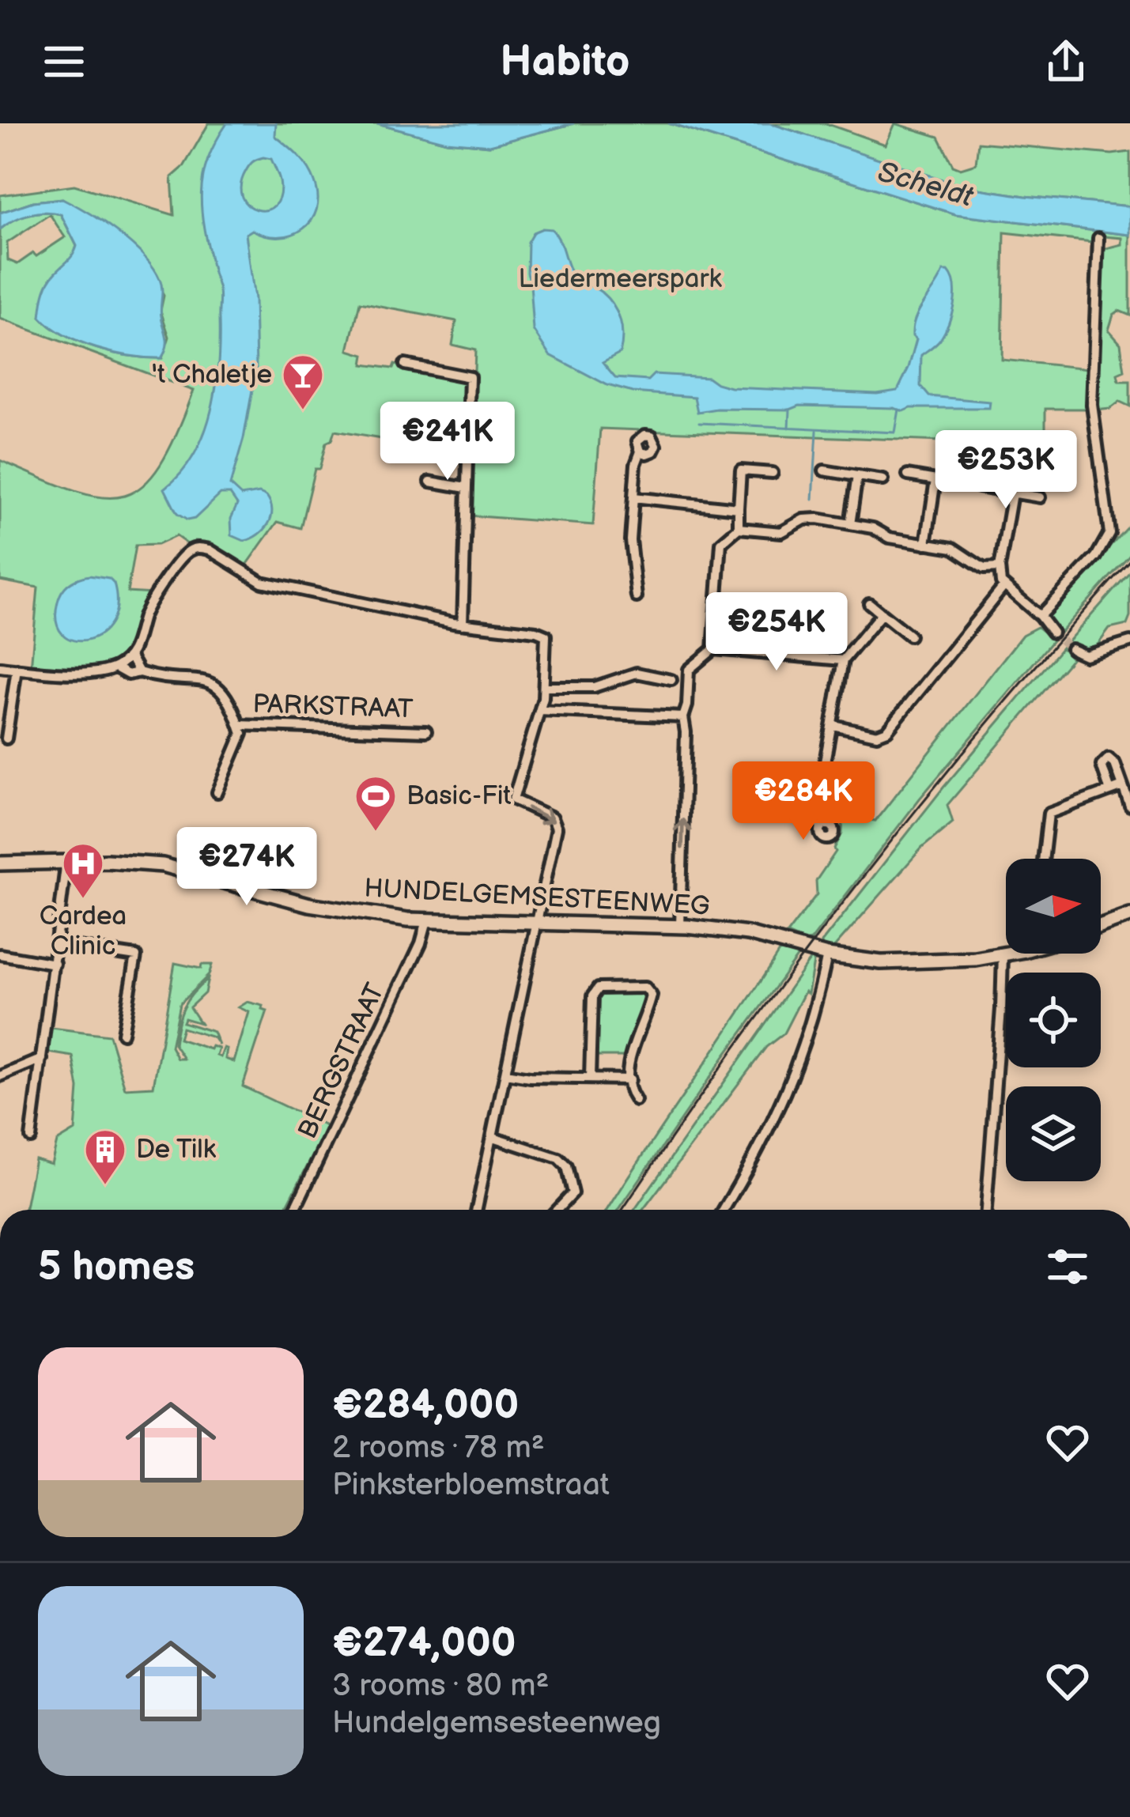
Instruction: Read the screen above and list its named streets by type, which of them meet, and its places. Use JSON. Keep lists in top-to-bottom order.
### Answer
{
  "streets": {
    "main road": ["HUNDELGEMSESTEENWEG"],
    "street": ["PARKSTRAAT", "BERGSTRAAT"]
  },
  "crossings": [
    ["HUNDELGEMSESTEENWEG", "BERGSTRAAT"]
  ],
  "water": ["Scheldt"],
  "parks": ["Liedermeerspark"],
  "places": {
    "bar": ["'t Chaletje"],
    "sports": ["Basic-Fit"],
    "hospital": ["Cardea Clinic"],
    "building": ["De Tilk"]
  },
  "north": "right",
  "page": {
    "header": "Habito",
    "price": [
      "€241K",
      "€253K",
      "€254K",
      "€284K",
      "€274K"
    ],
    "heading": "5 homes",
    "list": [
      {
        "name": "€284,000",
        "note": "2 rooms · 78 m² · Pinksterbloemstraat"
      },
      {
        "name": "€274,000",
        "note": "3 rooms · 80 m² · Hundelgemsesteenweg"
      }
    ]
  }
}
